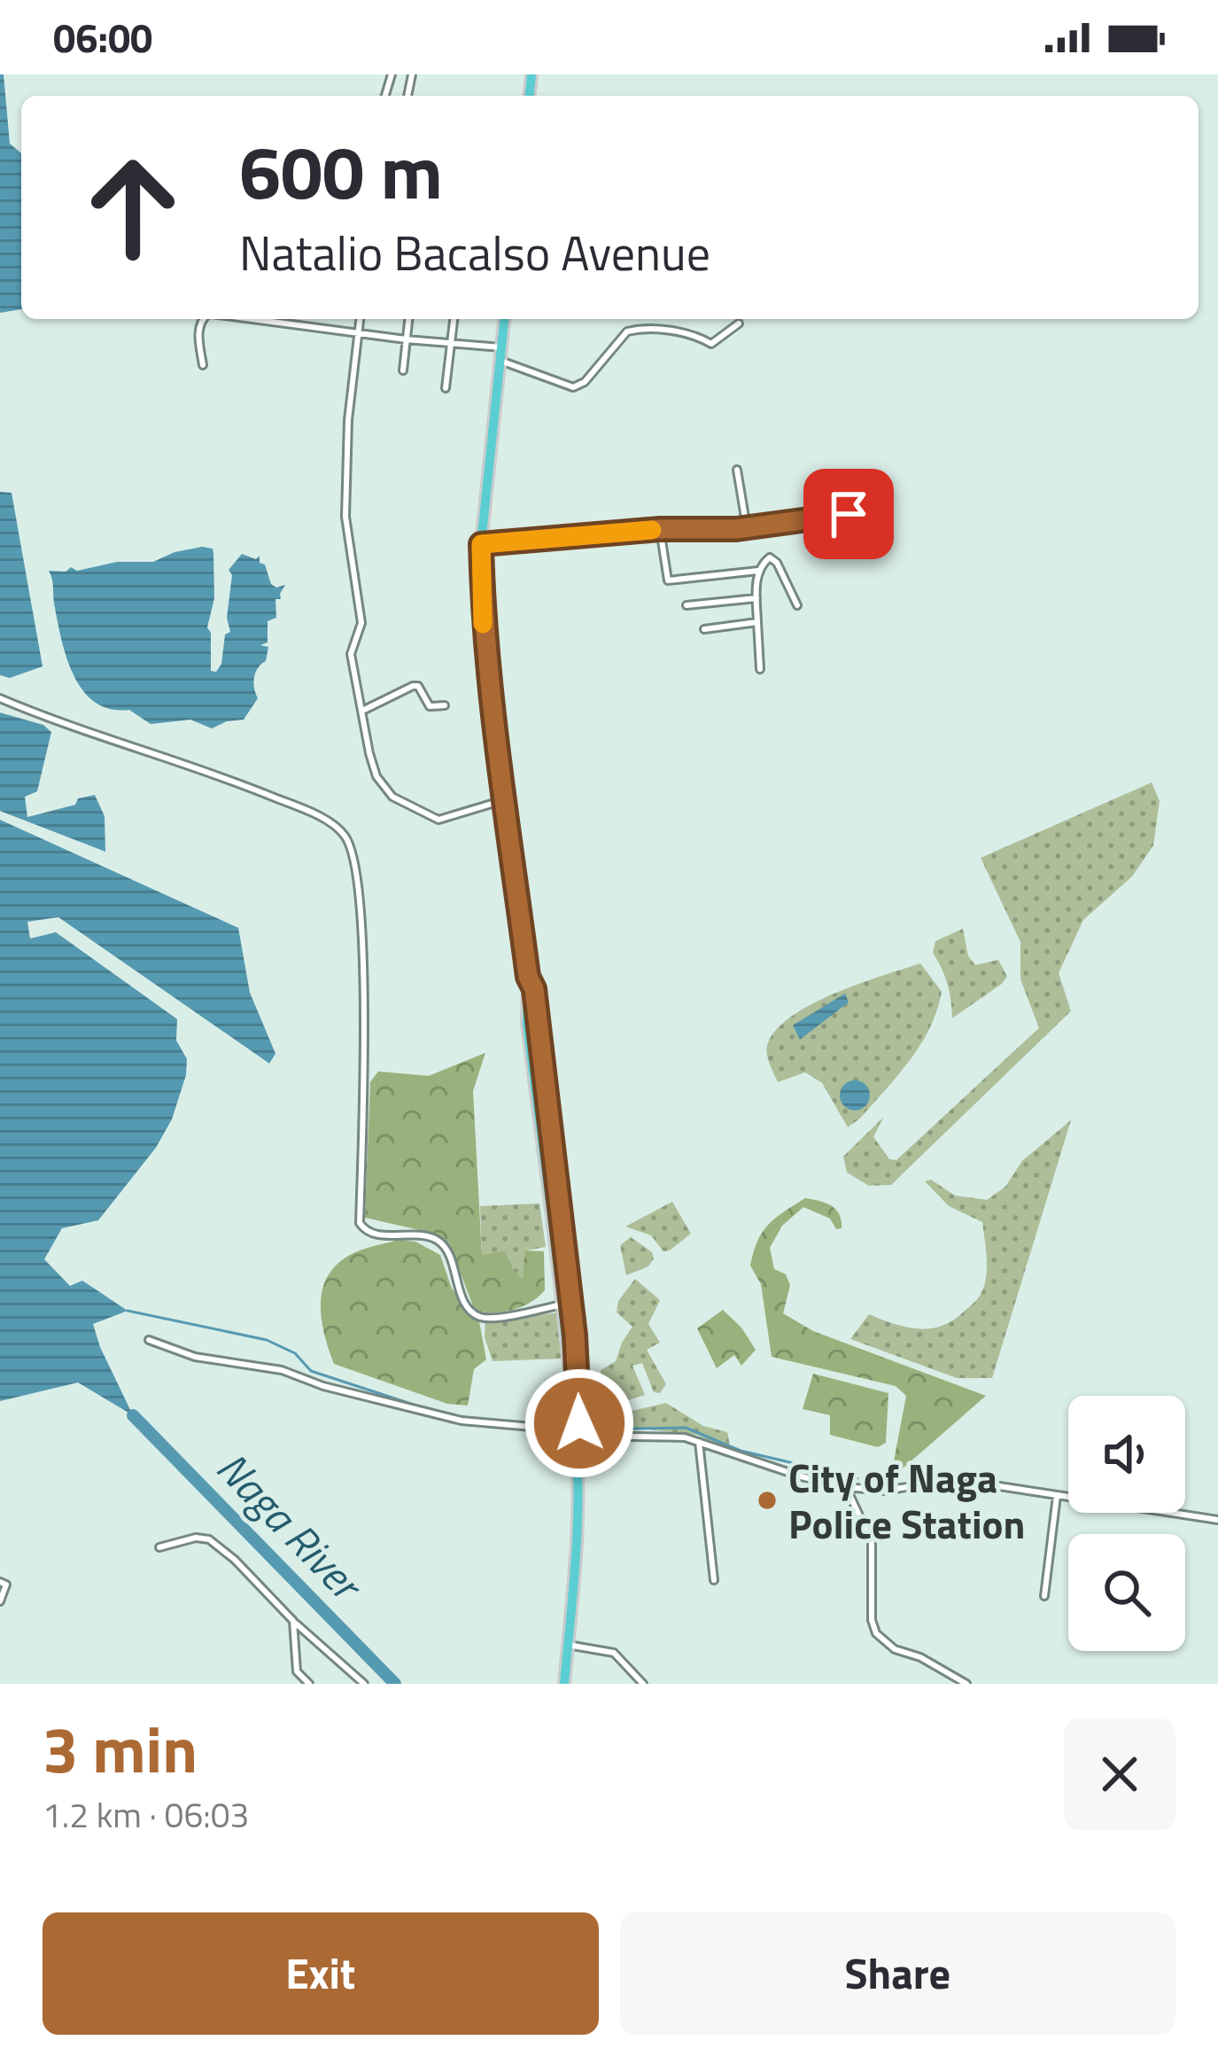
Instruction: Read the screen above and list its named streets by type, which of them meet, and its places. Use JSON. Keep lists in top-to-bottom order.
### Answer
{
  "water": ["Naga River"],
  "places": ["City of Naga Police Station"],
  "page": {
    "status": "06:00",
    "turn": ["600 m", "Natalio Bacalso Avenue"],
    "heading": ["3 min", "1.2 km · 06:03"],
    "buttons": ["Exit", "Share"]
  }
}
